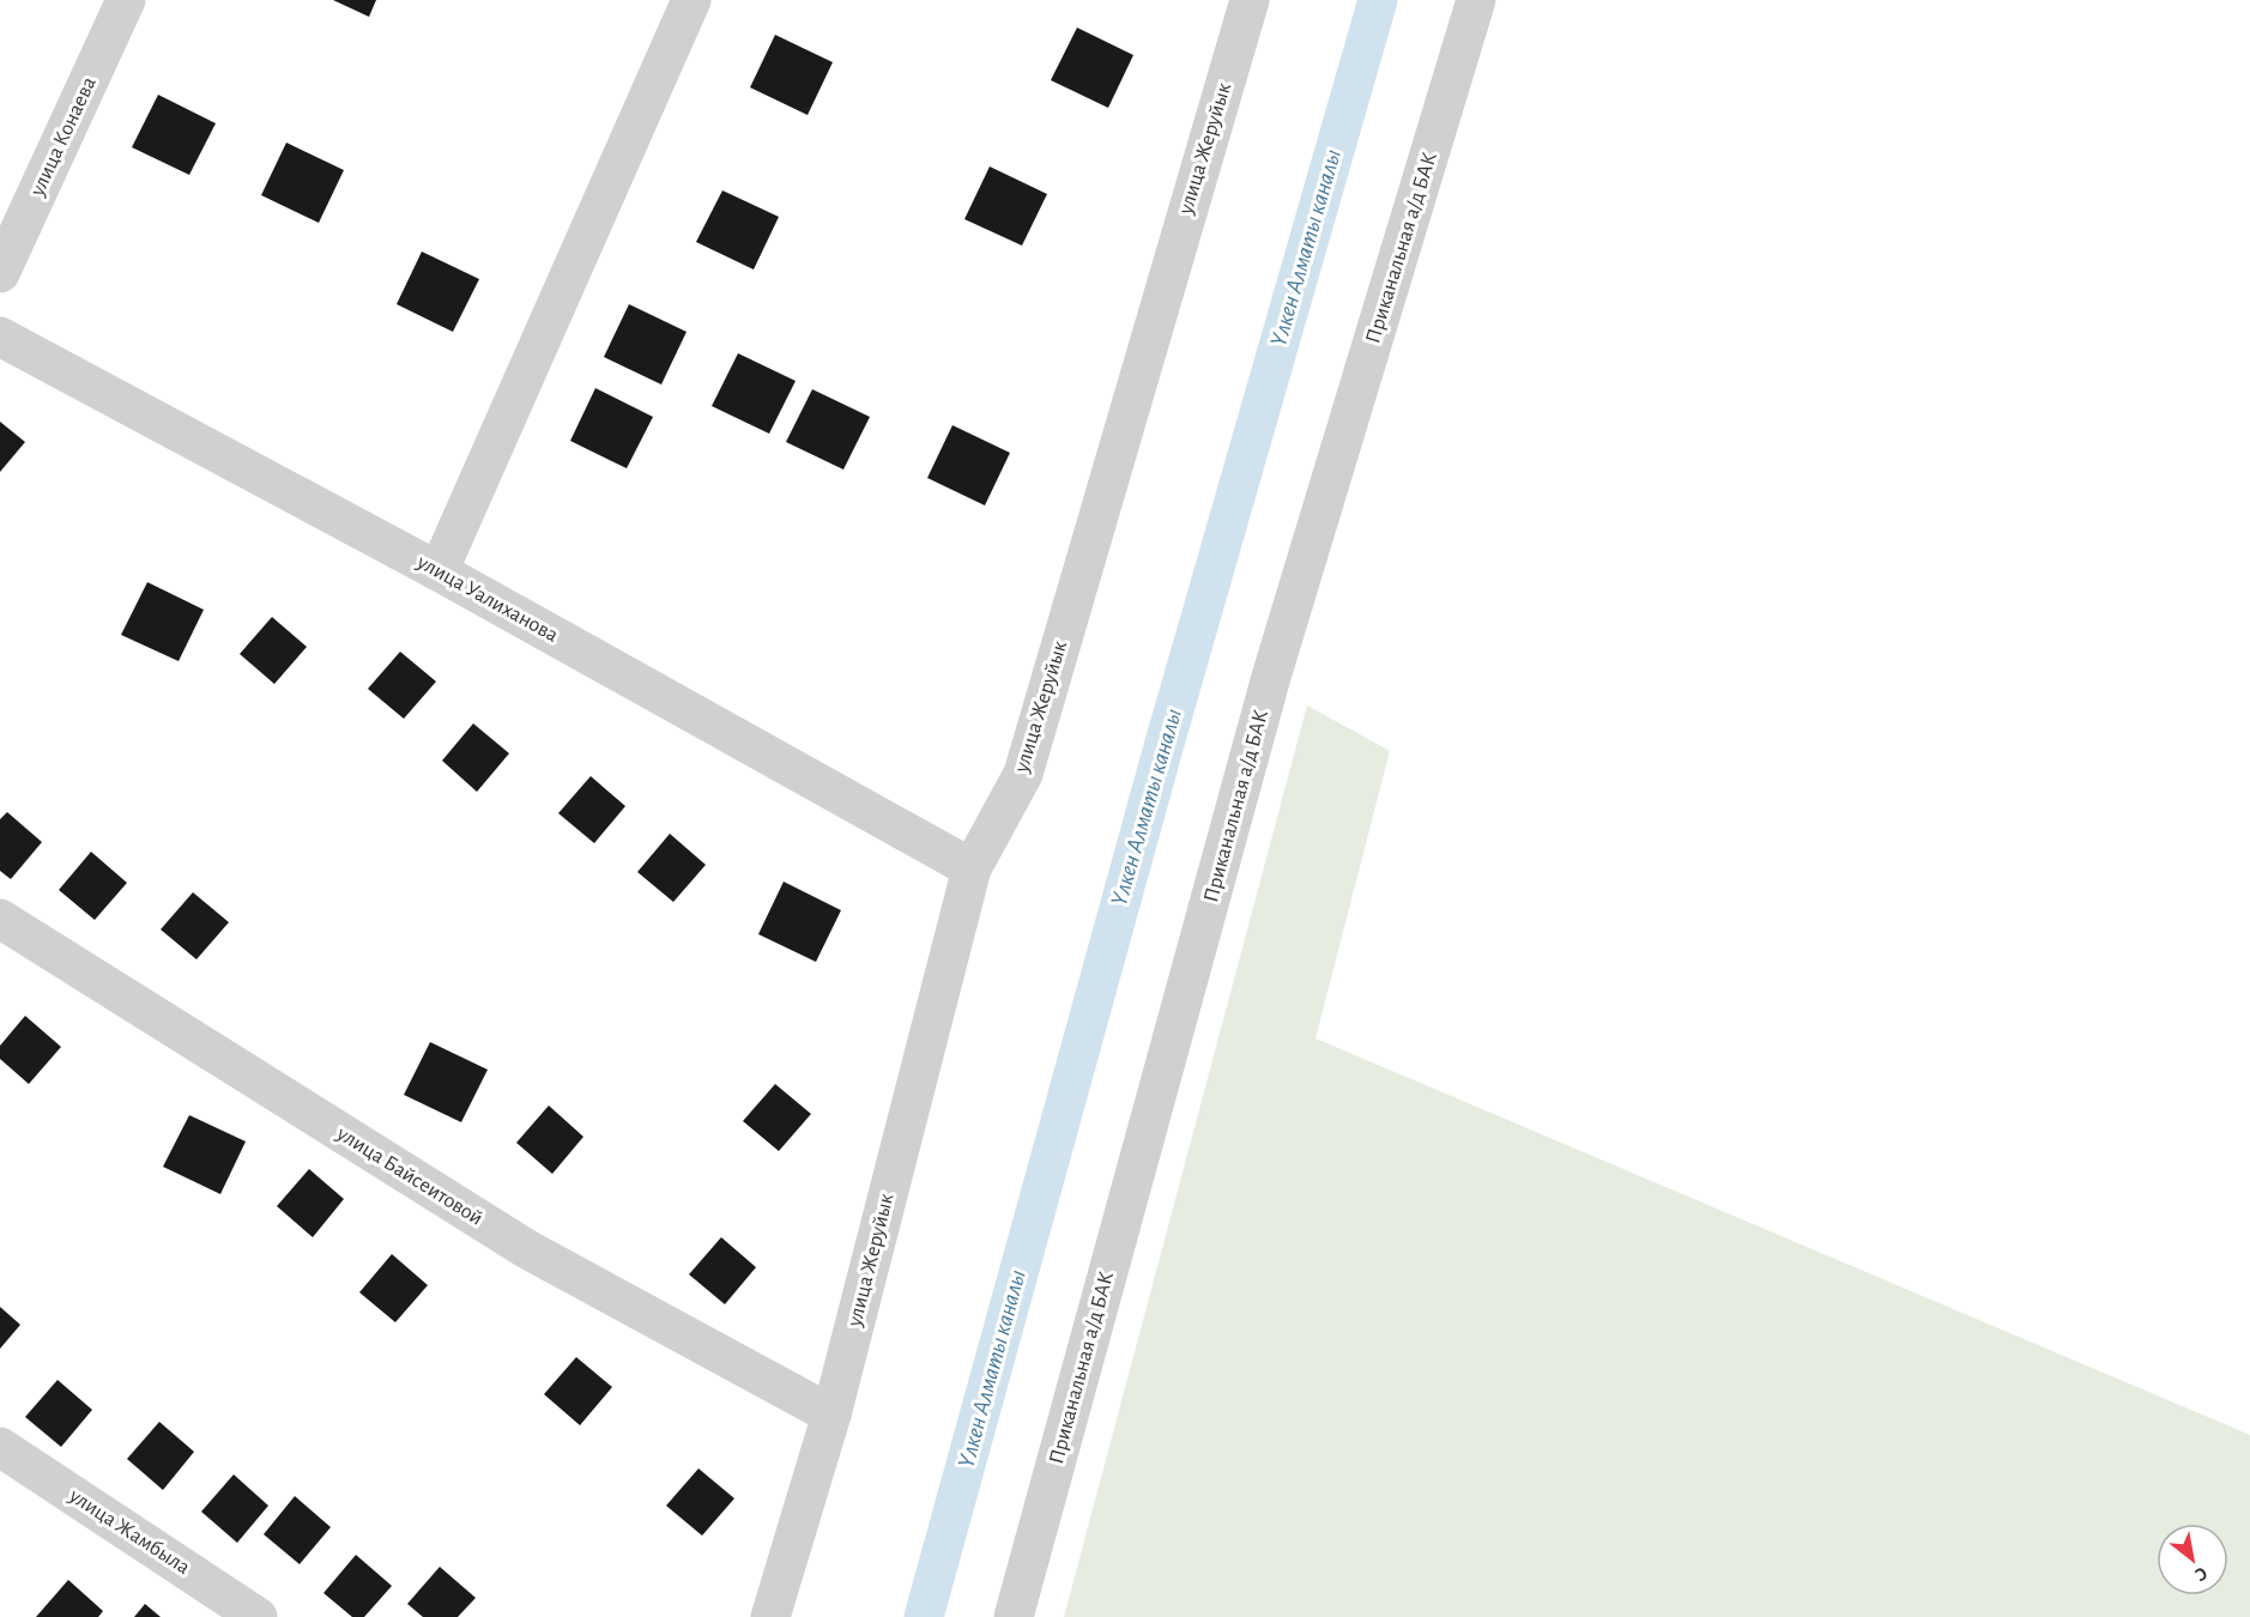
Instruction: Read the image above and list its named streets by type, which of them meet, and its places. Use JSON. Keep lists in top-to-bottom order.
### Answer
{
  "streets": {
    "street": [
      "улица Конаева",
      "улица Жеруйык",
      "Приканальная а/д БАК",
      "улица Уалиханова",
      "улица Байсеитовой",
      "улица Жамбыла"
    ]
  },
  "crossings": [
    ["улица Жеруйык", "улица Уалиханова"],
    ["улица Жеруйык", "улица Байсеитовой"]
  ],
  "water": ["Үлкен Алматы каналы"],
  "north": "bottom right"
}
